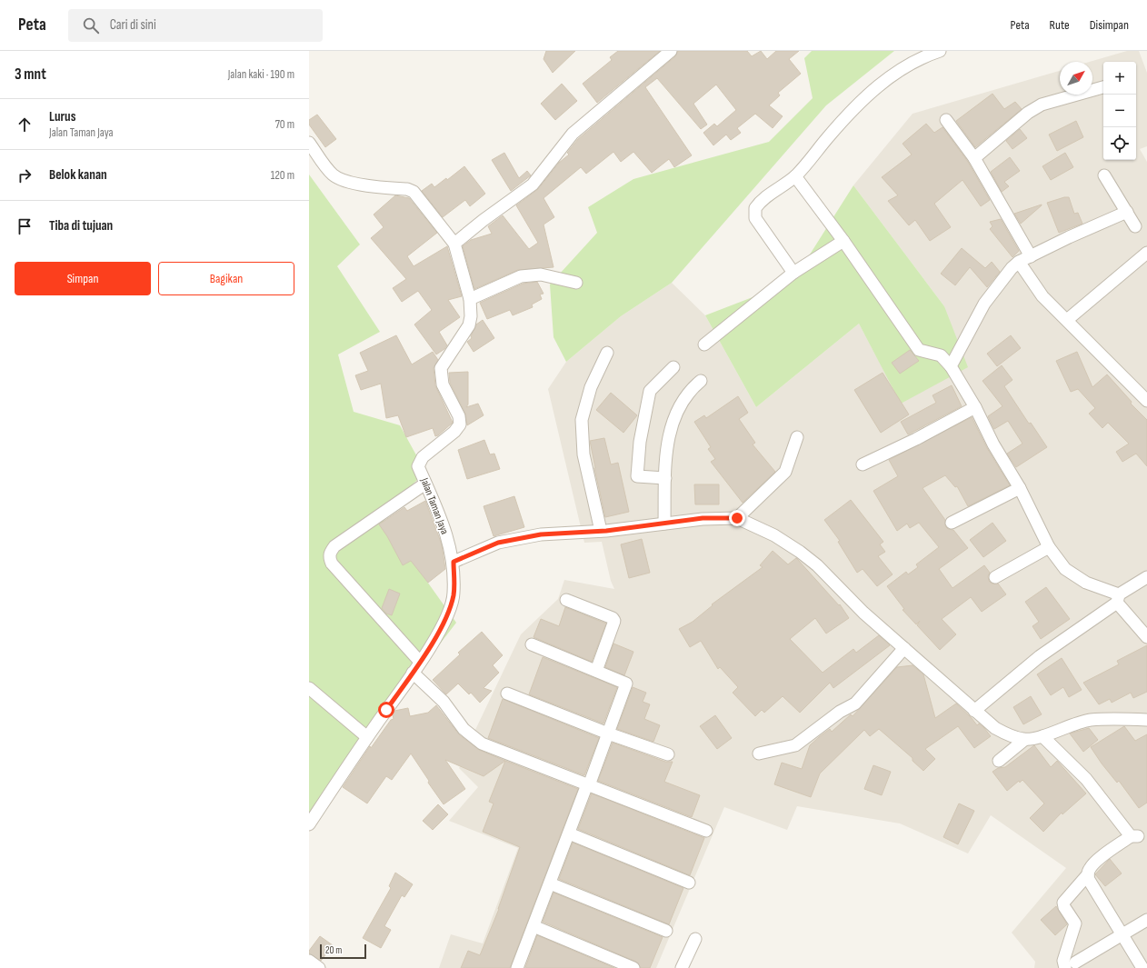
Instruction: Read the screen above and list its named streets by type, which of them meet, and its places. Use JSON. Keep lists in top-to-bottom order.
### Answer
{
  "streets": {
    "street": ["Jalan Taman Jaya"]
  },
  "scale_bar": "20 m",
  "north": "top right",
  "page": {
    "header": "Peta",
    "search": "Cari di sini",
    "nav": ["Peta", "Rute", "Disimpan"],
    "heading": ["3 mnt", "Jalan kaki · 190 m"],
    "map_buttons": ["+", "−"],
    "list": [
      ["Lurus", "Jalan Taman Jaya", "70 m"],
      ["Belok kanan", "120 m"],
      "Tiba di tujuan"
    ],
    "buttons": ["Simpan", "Bagikan"],
    "scale": "20 m"
  }
}
